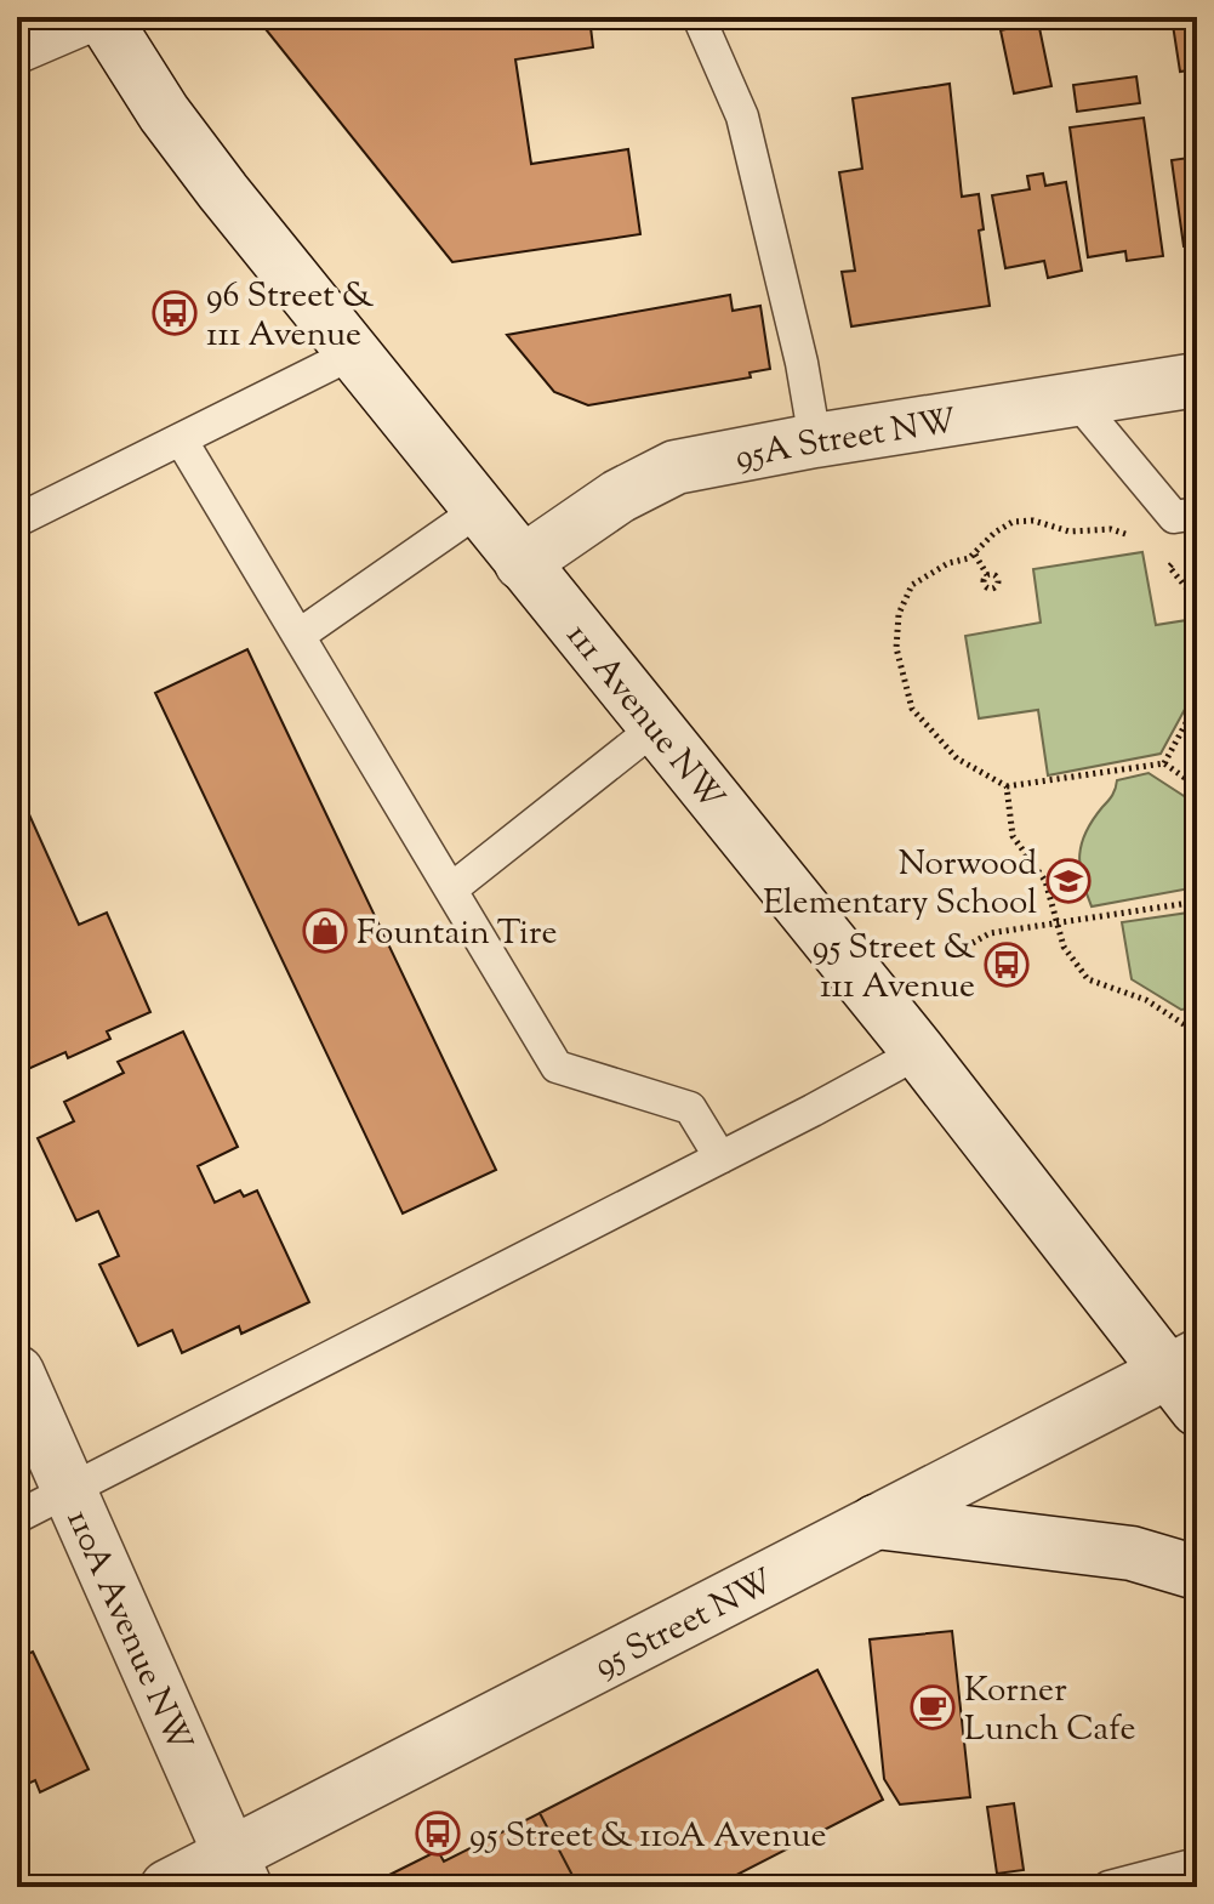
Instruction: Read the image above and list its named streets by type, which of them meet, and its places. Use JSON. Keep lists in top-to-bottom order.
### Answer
{
  "streets": {
    "street": [
      "95A Street NW",
      "111 Avenue NW",
      "95 Street NW",
      "110A Avenue NW"
    ]
  },
  "crossings": [
    ["95A Street NW", "111 Avenue NW"],
    ["111 Avenue NW", "95 Street NW"],
    ["95 Street NW", "110A Avenue NW"]
  ],
  "places": {
    "bus stop": ["96 Street & 111 Avenue", "95 Street & 111 Avenue", "95 Street & 110A Avenue"],
    "school or university": ["Norwood Elementary School"],
    "shop": ["Fountain Tire"],
    "cafe": ["Korner Lunch Cafe"]
  }
}
